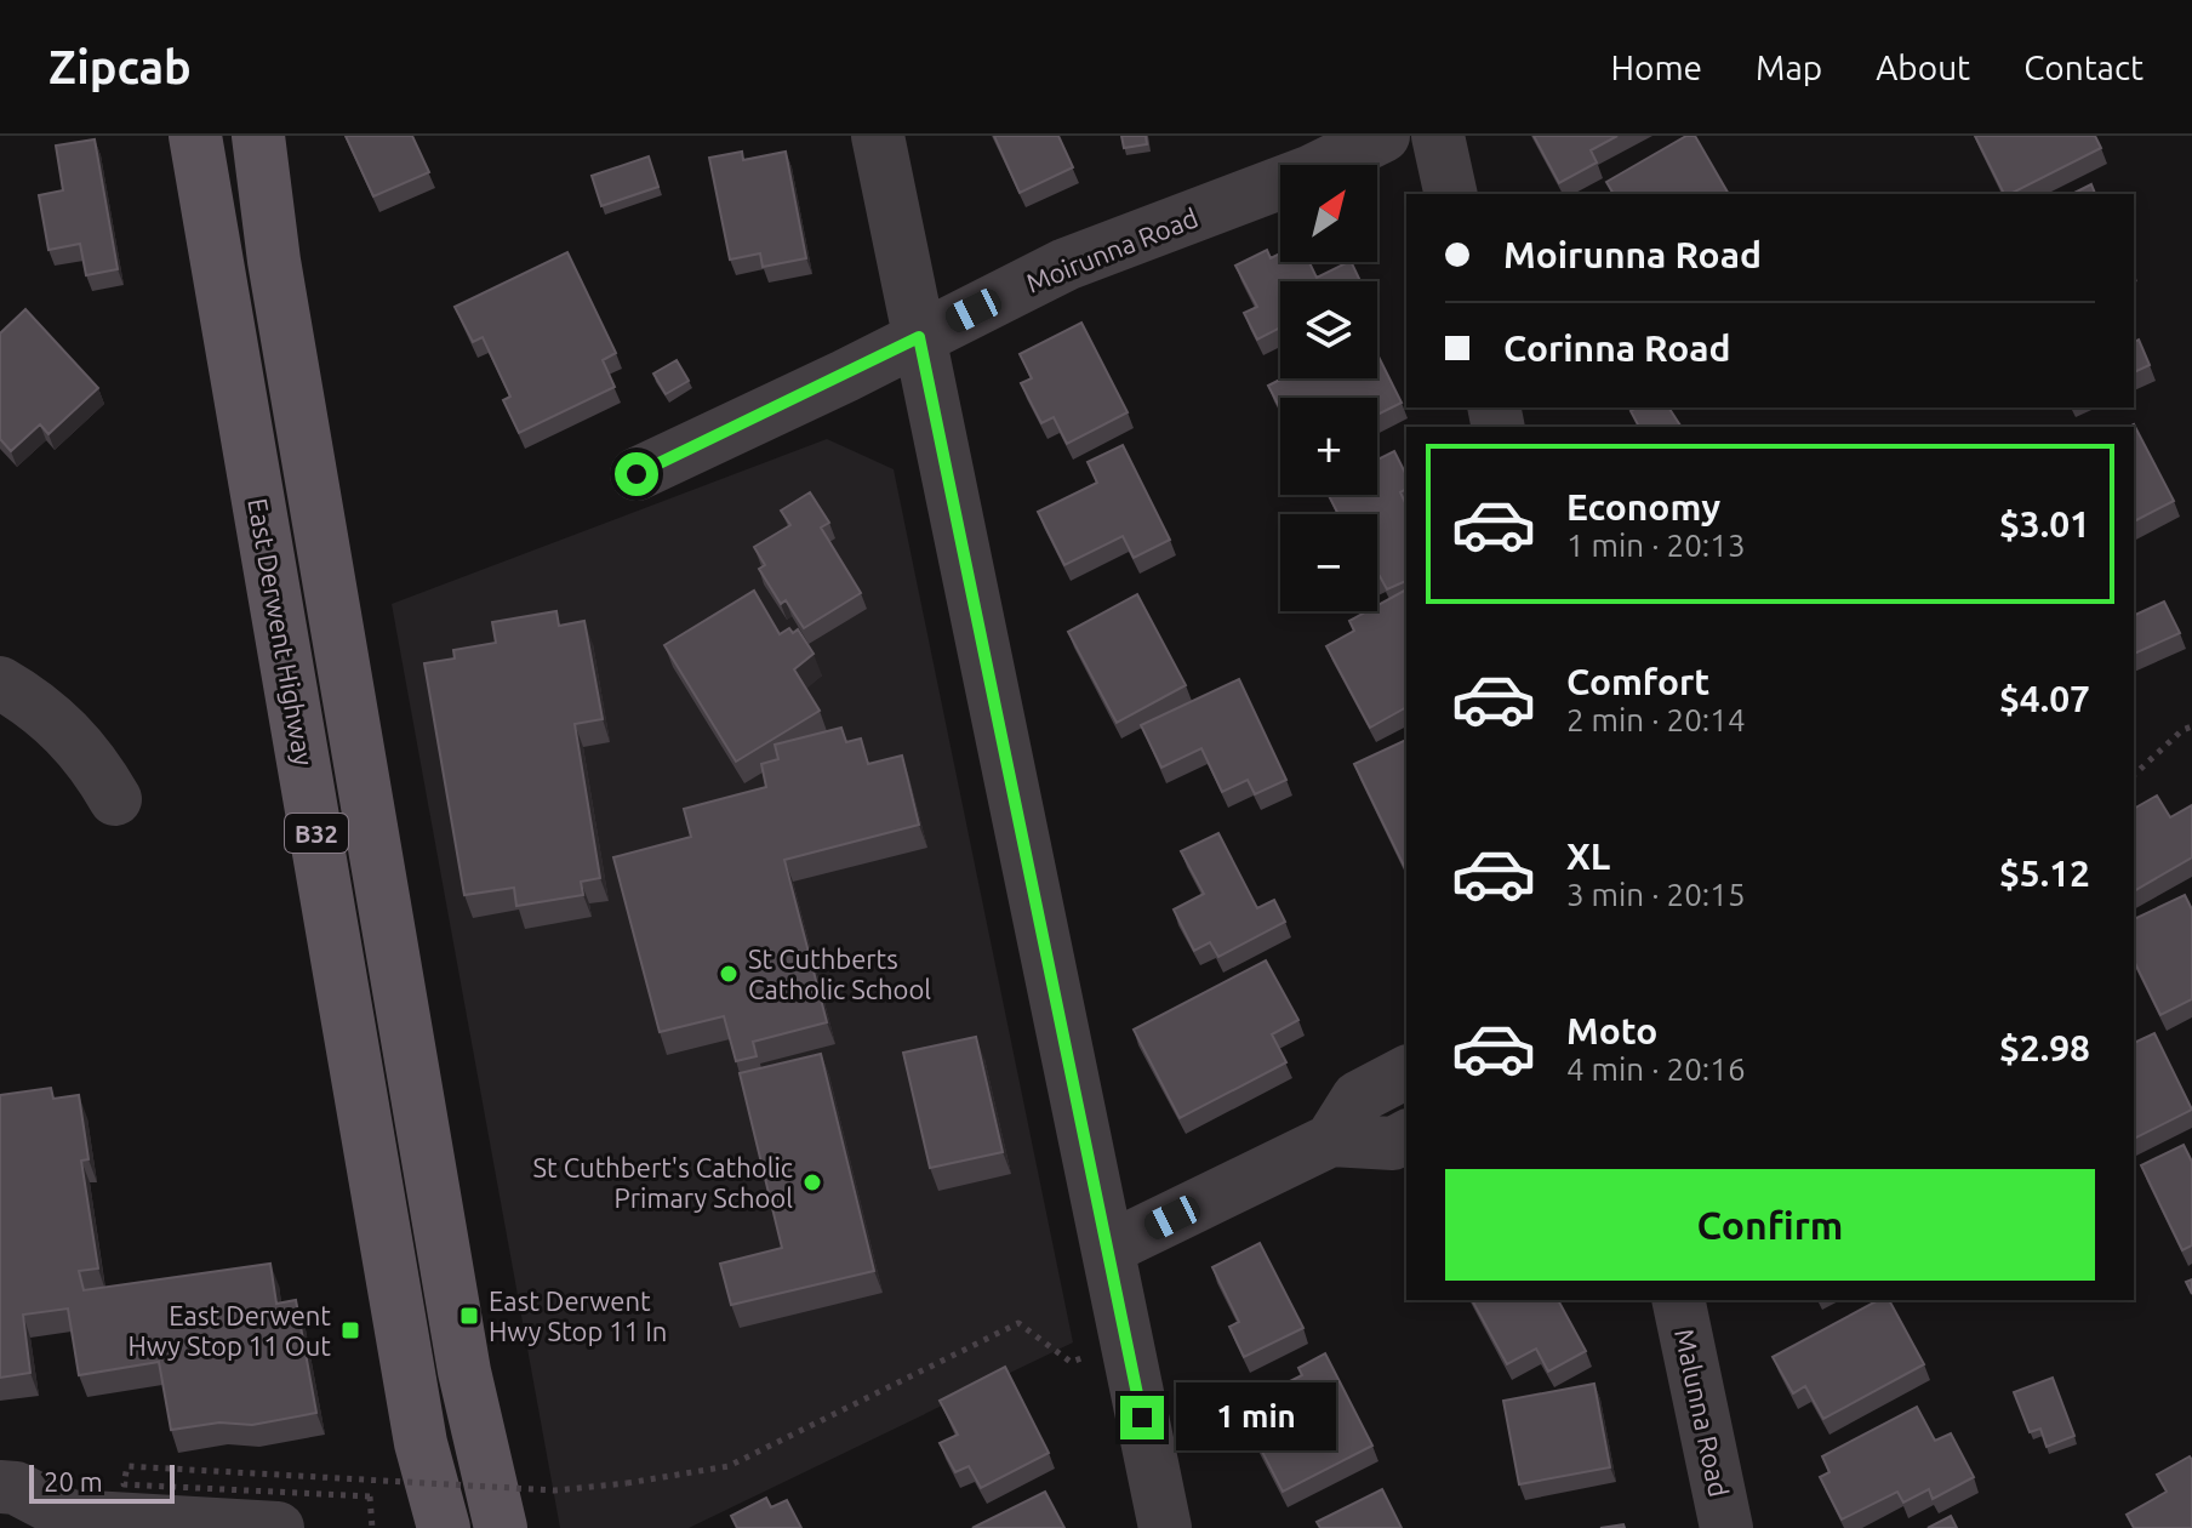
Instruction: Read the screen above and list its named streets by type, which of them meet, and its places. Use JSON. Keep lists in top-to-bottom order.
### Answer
{
  "streets": {
    "main road": ["East Derwent Highway", "B32"],
    "street": ["Moirunna Road", "Malunna Road"]
  },
  "places": {
    "other": ["St Cuthberts Catholic School", "St Cuthbert's Catholic Primary School"],
    "transit": ["East Derwent Hwy Stop 11 In", "East Derwent Hwy Stop 11 Out"]
  },
  "scale_bar": "20 m",
  "north": "top right",
  "page": {
    "header": "Zipcab",
    "nav": [
      "Home",
      "Map",
      "About",
      "Contact"
    ],
    "map_buttons": ["+", "−"],
    "banner": ["Moirunna Road", "Corinna Road"],
    "list": [
      {
        "name": "Economy",
        "note": "1 min · 20:13",
        "value": "$3.01"
      },
      {
        "name": "Comfort",
        "note": "2 min · 20:14",
        "value": "$4.07"
      },
      {
        "name": "XL",
        "note": "3 min · 20:15",
        "value": "$5.12"
      },
      {
        "name": "Moto",
        "note": "4 min · 20:16",
        "value": "$2.98"
      }
    ],
    "buttons": "Confirm",
    "bubble": "1 min",
    "scale": "20 m"
  }
}
